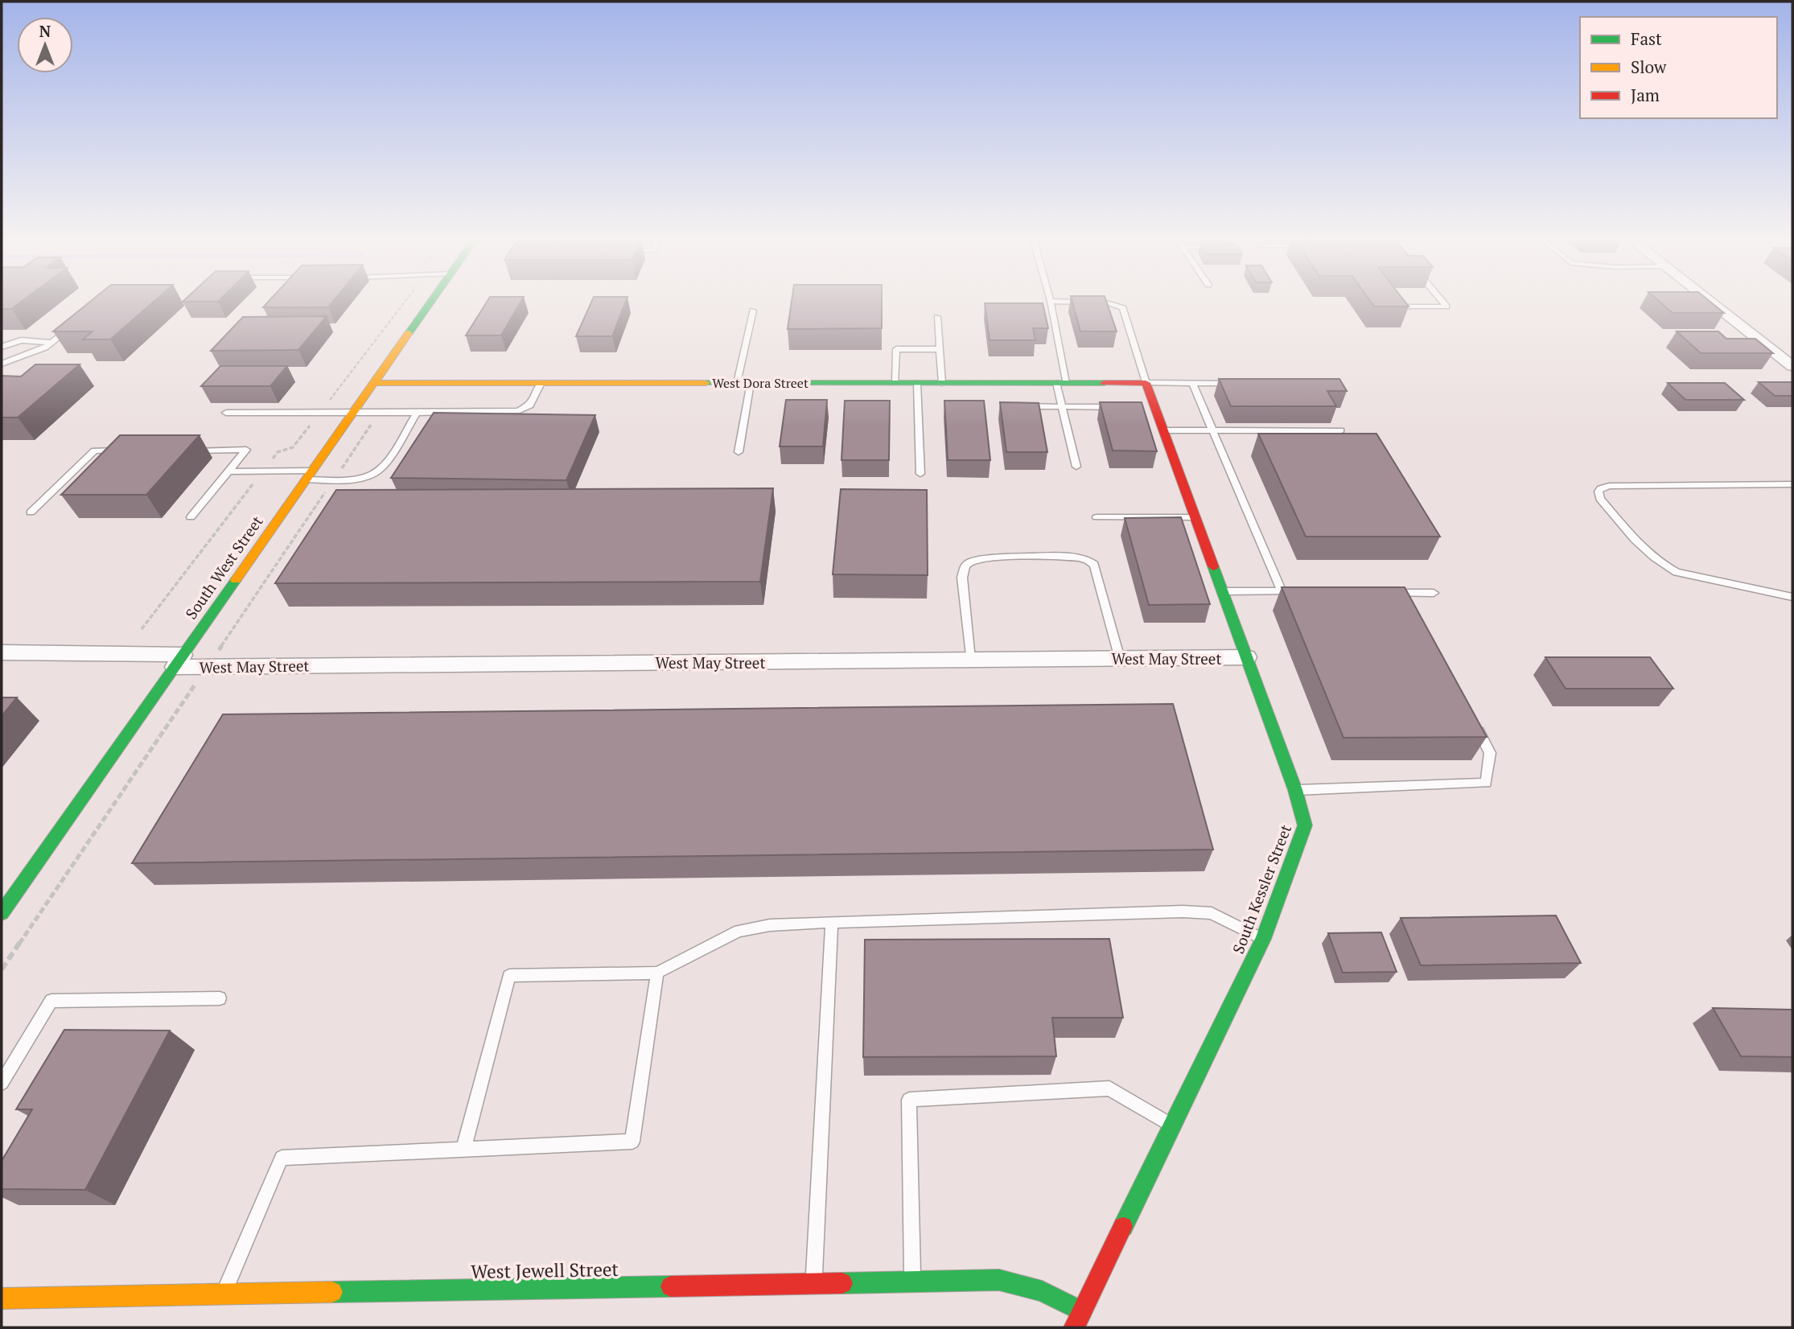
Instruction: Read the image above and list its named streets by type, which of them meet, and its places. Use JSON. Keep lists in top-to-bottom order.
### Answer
{
  "streets": {
    "street": [
      "West Dora Street",
      "South West Street",
      "West May Street",
      "South Kessler Street",
      "West Jewell Street"
    ]
  },
  "crossings": [
    ["West Dora Street", "South West Street"],
    ["West Dora Street", "South Kessler Street"],
    ["South West Street", "West May Street"],
    ["West May Street", "South Kessler Street"],
    ["South Kessler Street", "West Jewell Street"]
  ],
  "legend": ["Fast", "Slow", "Jam"],
  "north": "top"
}
